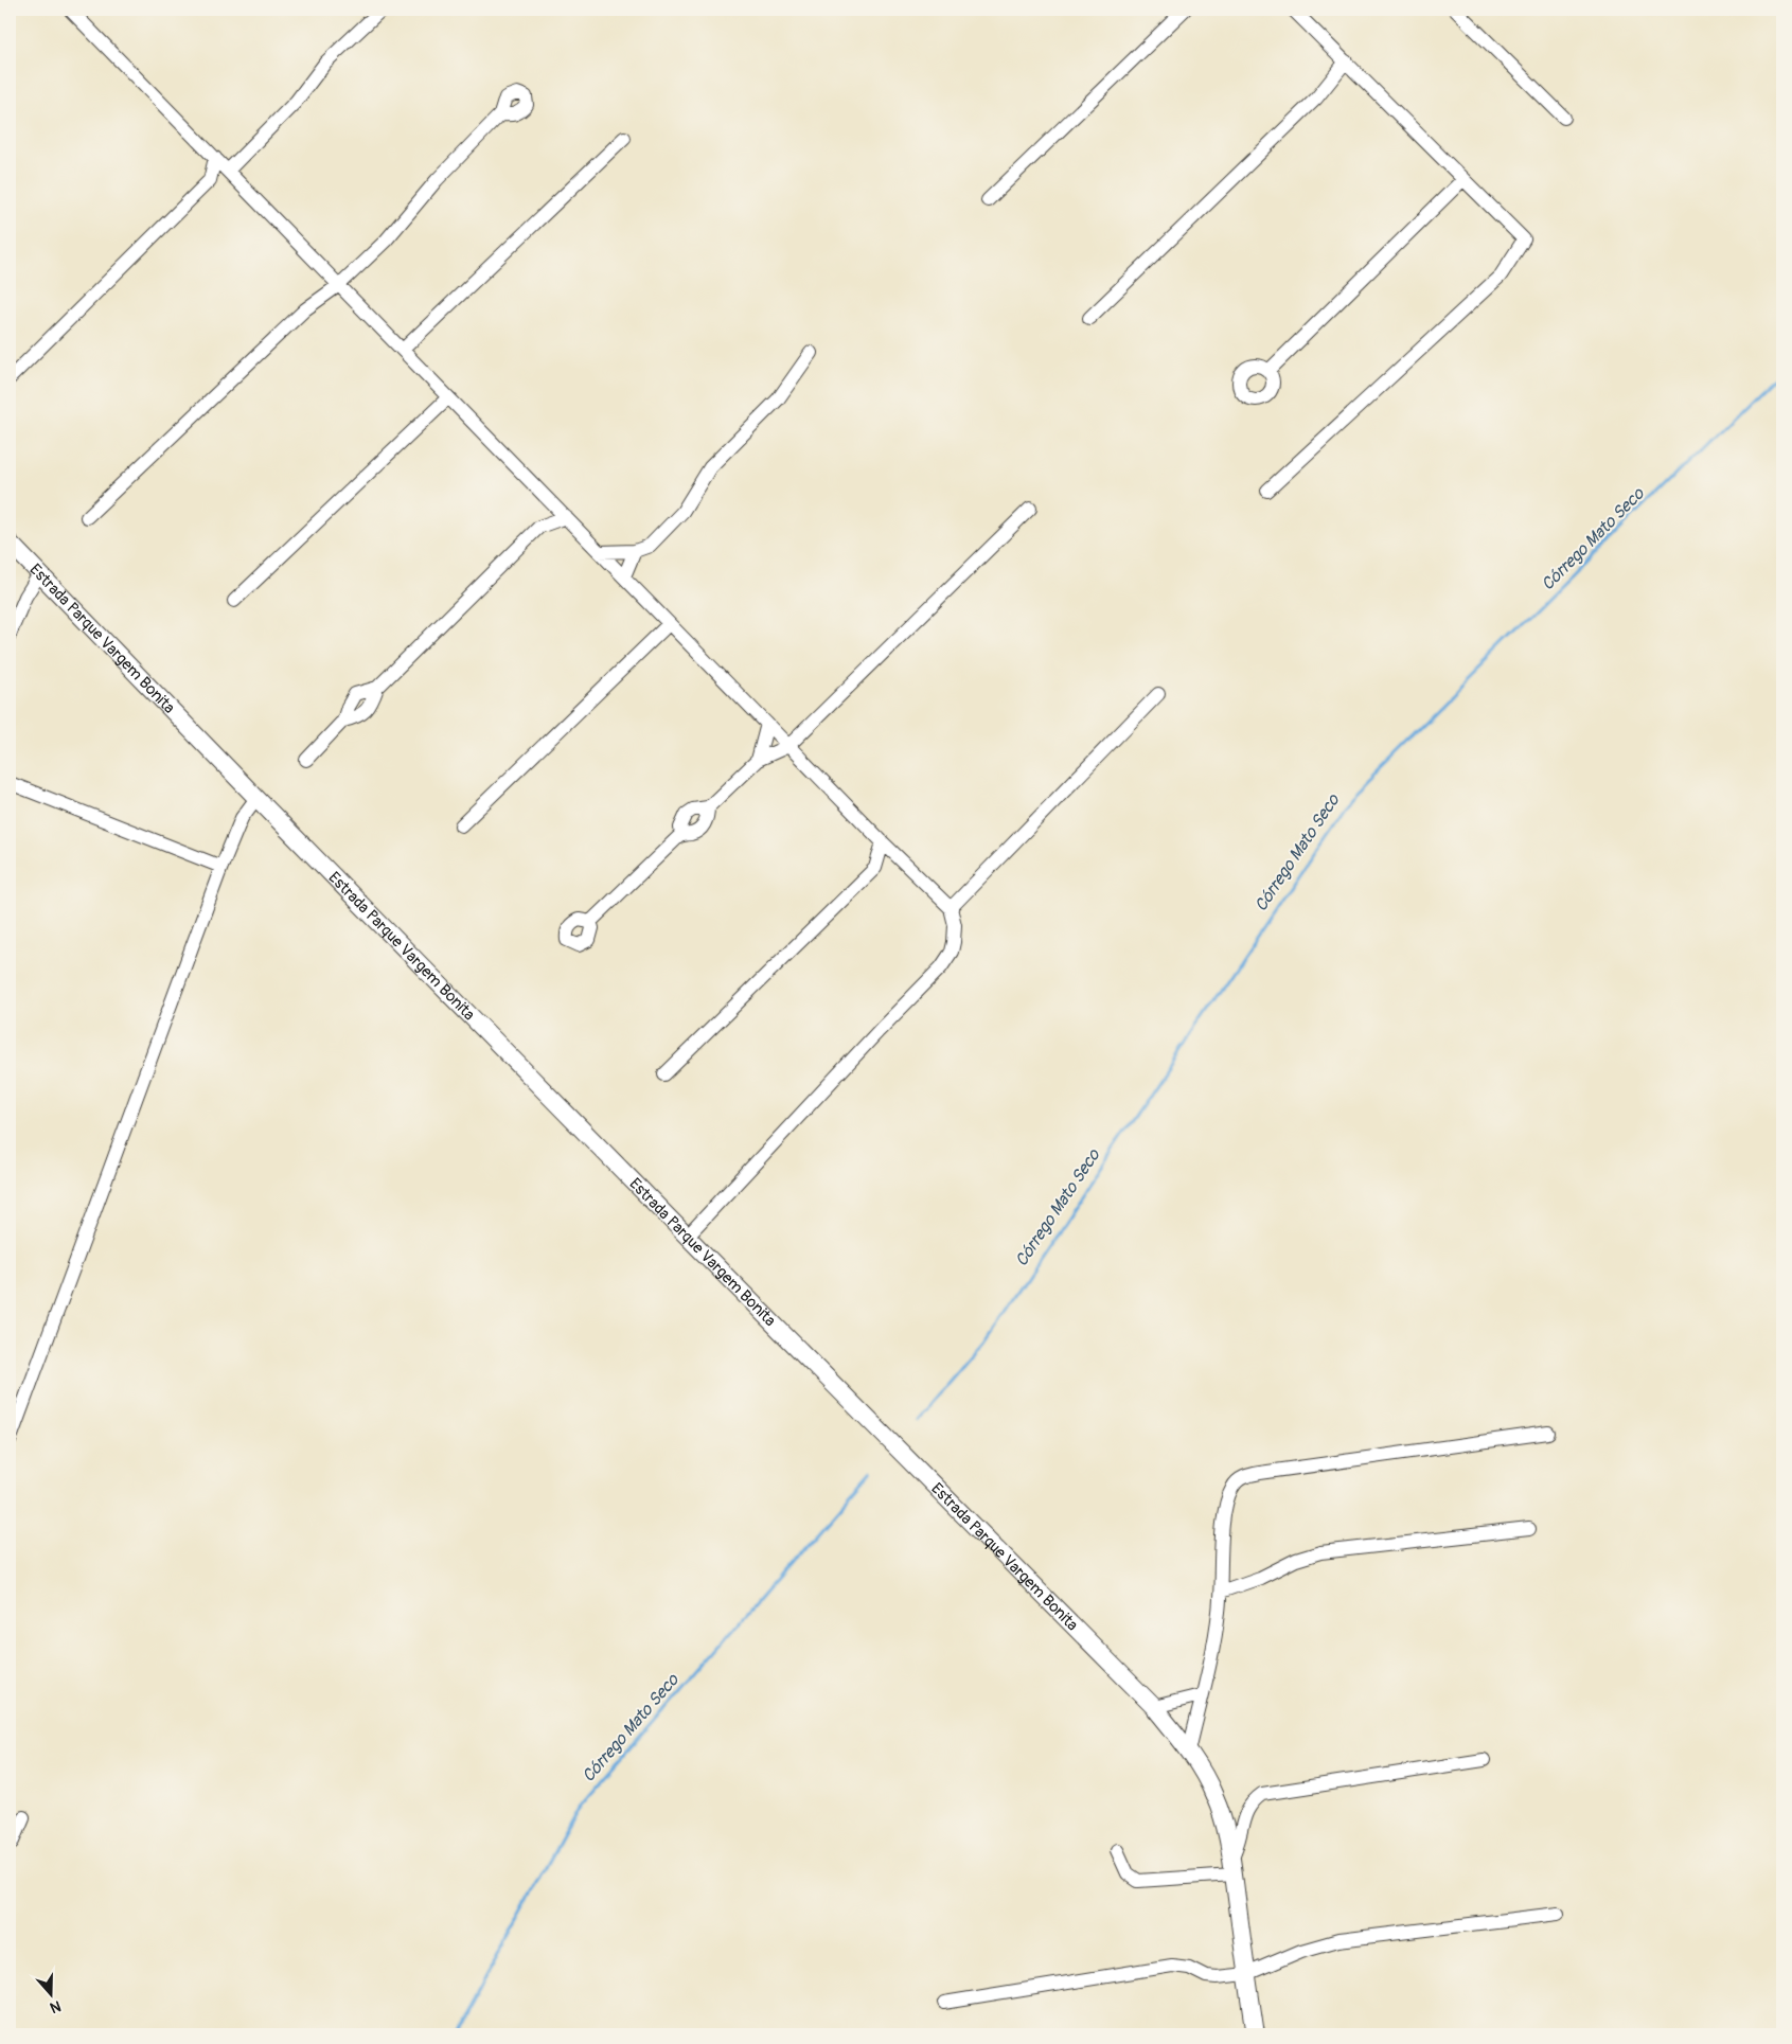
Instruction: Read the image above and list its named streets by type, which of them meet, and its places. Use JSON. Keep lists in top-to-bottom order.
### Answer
{
  "streets": {
    "main road": ["Estrada Parque Vargem Bonita"]
  },
  "water": ["Córrego Mato Seco"],
  "north": "bottom"
}
